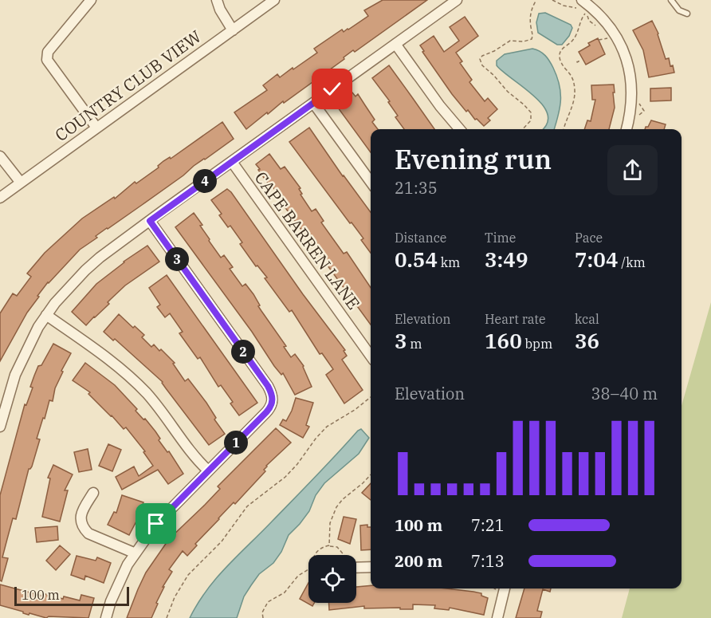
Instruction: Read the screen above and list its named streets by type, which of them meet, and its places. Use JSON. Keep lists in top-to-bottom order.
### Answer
{
  "streets": {
    "street": ["COUNTRY CLUB VIEW", "CAPE BARREN LANE"]
  },
  "scale_bar": "100 m",
  "page": {
    "heading": ["Evening run", "21:35"],
    "pins": [
      "4",
      "3",
      "2",
      "1"
    ],
    "stats": [
      ["Distance", "0.54 km"],
      ["Time", "3:49"],
      ["Pace", "7:04 /km"],
      ["Elevation", "3 m"],
      ["Heart rate", "160 bpm"],
      ["kcal", "36"]
    ],
    "chart": ["Elevation", "38–40 m"],
    "list": [
      {
        "name": "100 m",
        "note": "7:21"
      },
      {
        "name": "200 m",
        "note": "7:13"
      }
    ],
    "scale": "100 m"
  }
}
